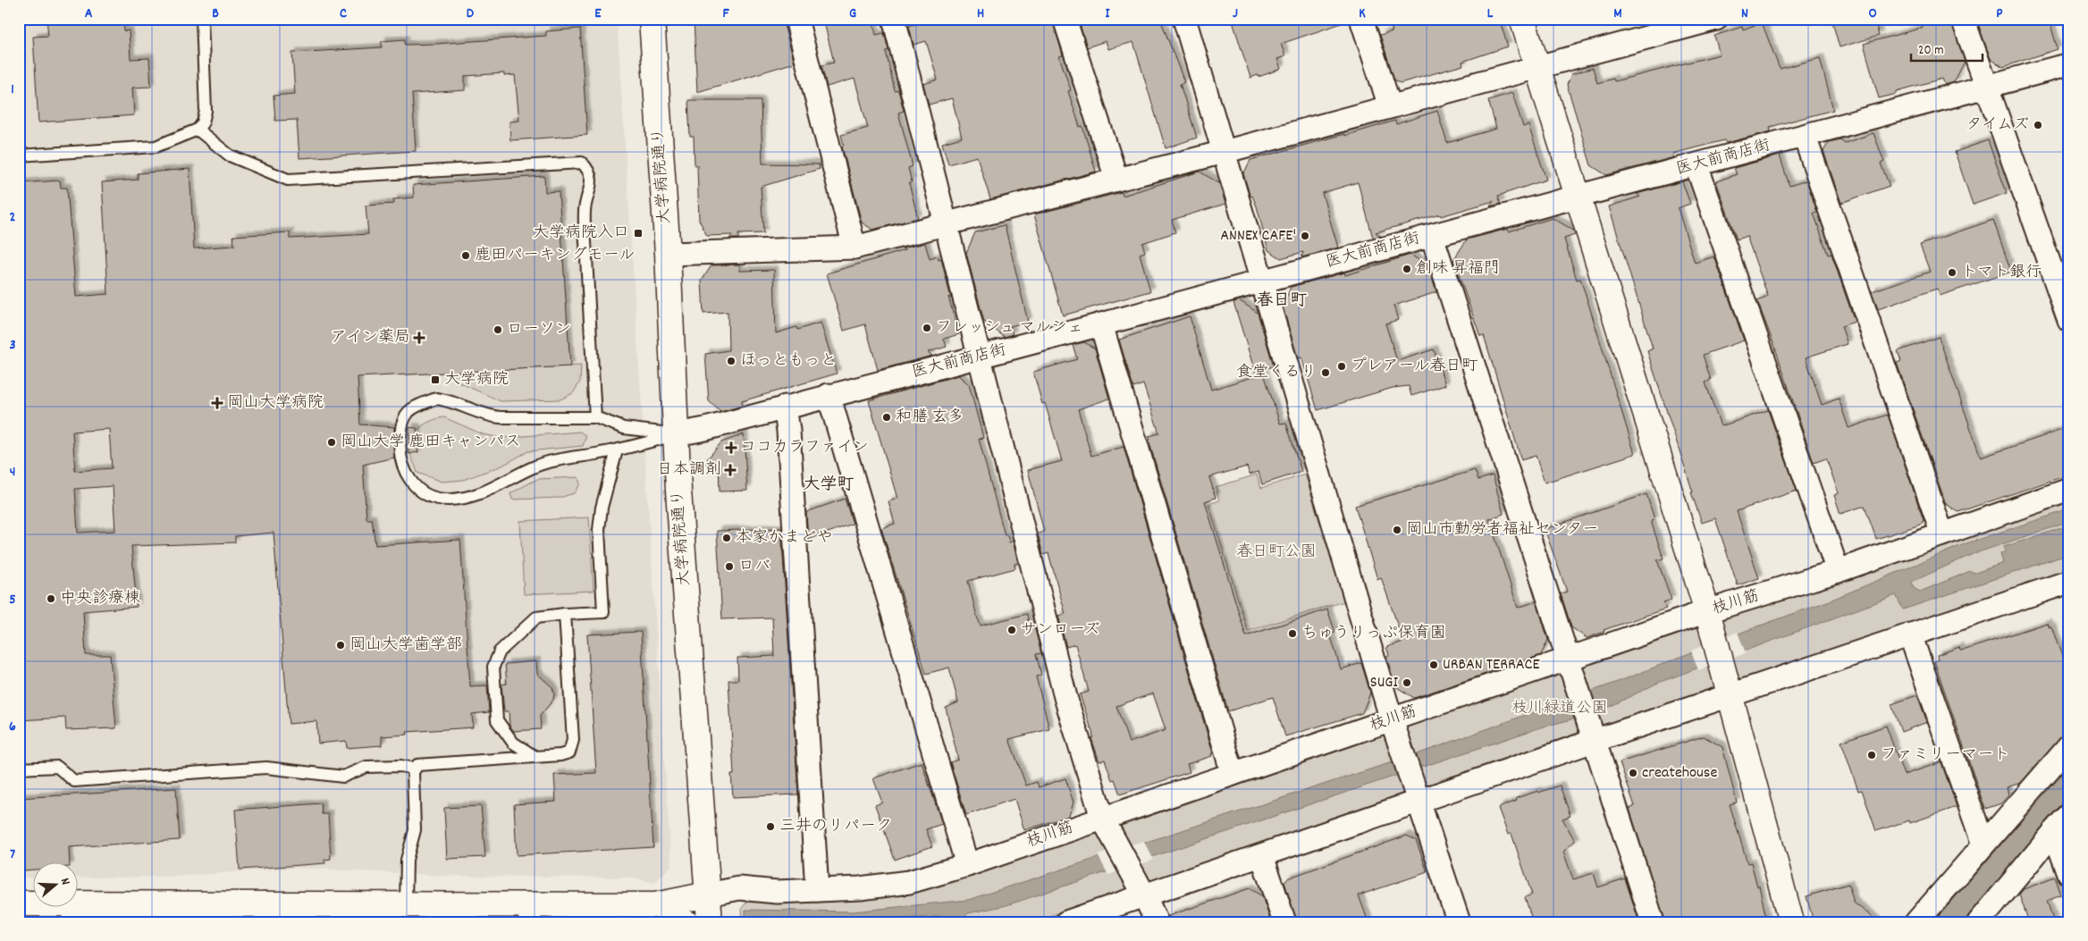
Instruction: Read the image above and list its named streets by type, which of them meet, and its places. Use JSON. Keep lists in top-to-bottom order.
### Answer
{
  "streets": {
    "street": ["医大前商店街", "大学病院通り", "枝川筋"]
  },
  "crossings": [
    ["医大前商店街", "大学病院通り"],
    ["大学病院通り", "枝川筋"]
  ],
  "districts": ["春日町", "大学町"],
  "parks": ["春日町公園", "枝川緑道公園"],
  "places": {
    "other": [
      "タイムズ",
      "ANNEX CAFE'",
      "鹿田パーキングモール",
      "創味 昇福門",
      "トマト銀行",
      "フレッシュ マルシェ",
      "ローソン",
      "ほっともっと",
      "プレアール春日町",
      "食堂くるり",
      "和膳 玄多",
      "岡山大学 鹿田キャンパス",
      "岡山市勤労者福祉センター",
      "本家かまどや",
      "ロバ",
      "中央診療棟",
      "サンローズ",
      "ちゅうりっぷ保育園",
      "岡山大学歯学部",
      "URBAN TERRACE",
      "SUGI",
      "ファミリーマート",
      "createhouse",
      "三井のリパーク"
    ],
    "transit": ["大学病院入口", "大学病院"],
    "health": [
      "アイン薬局",
      "岡山大学病院",
      "ココカラファイン",
      "日本調剤"
    ]
  },
  "scale_bar": "20 m",
  "north": "right",
  "grid": {
    "columns": [
      "A",
      "B",
      "C",
      "D",
      "E",
      "F",
      "G",
      "H",
      "I",
      "J",
      "K",
      "L",
      "M",
      "N",
      "O",
      "P"
    ],
    "rows": [
      "1",
      "2",
      "3",
      "4",
      "5",
      "6",
      "7"
    ]
  }
}
